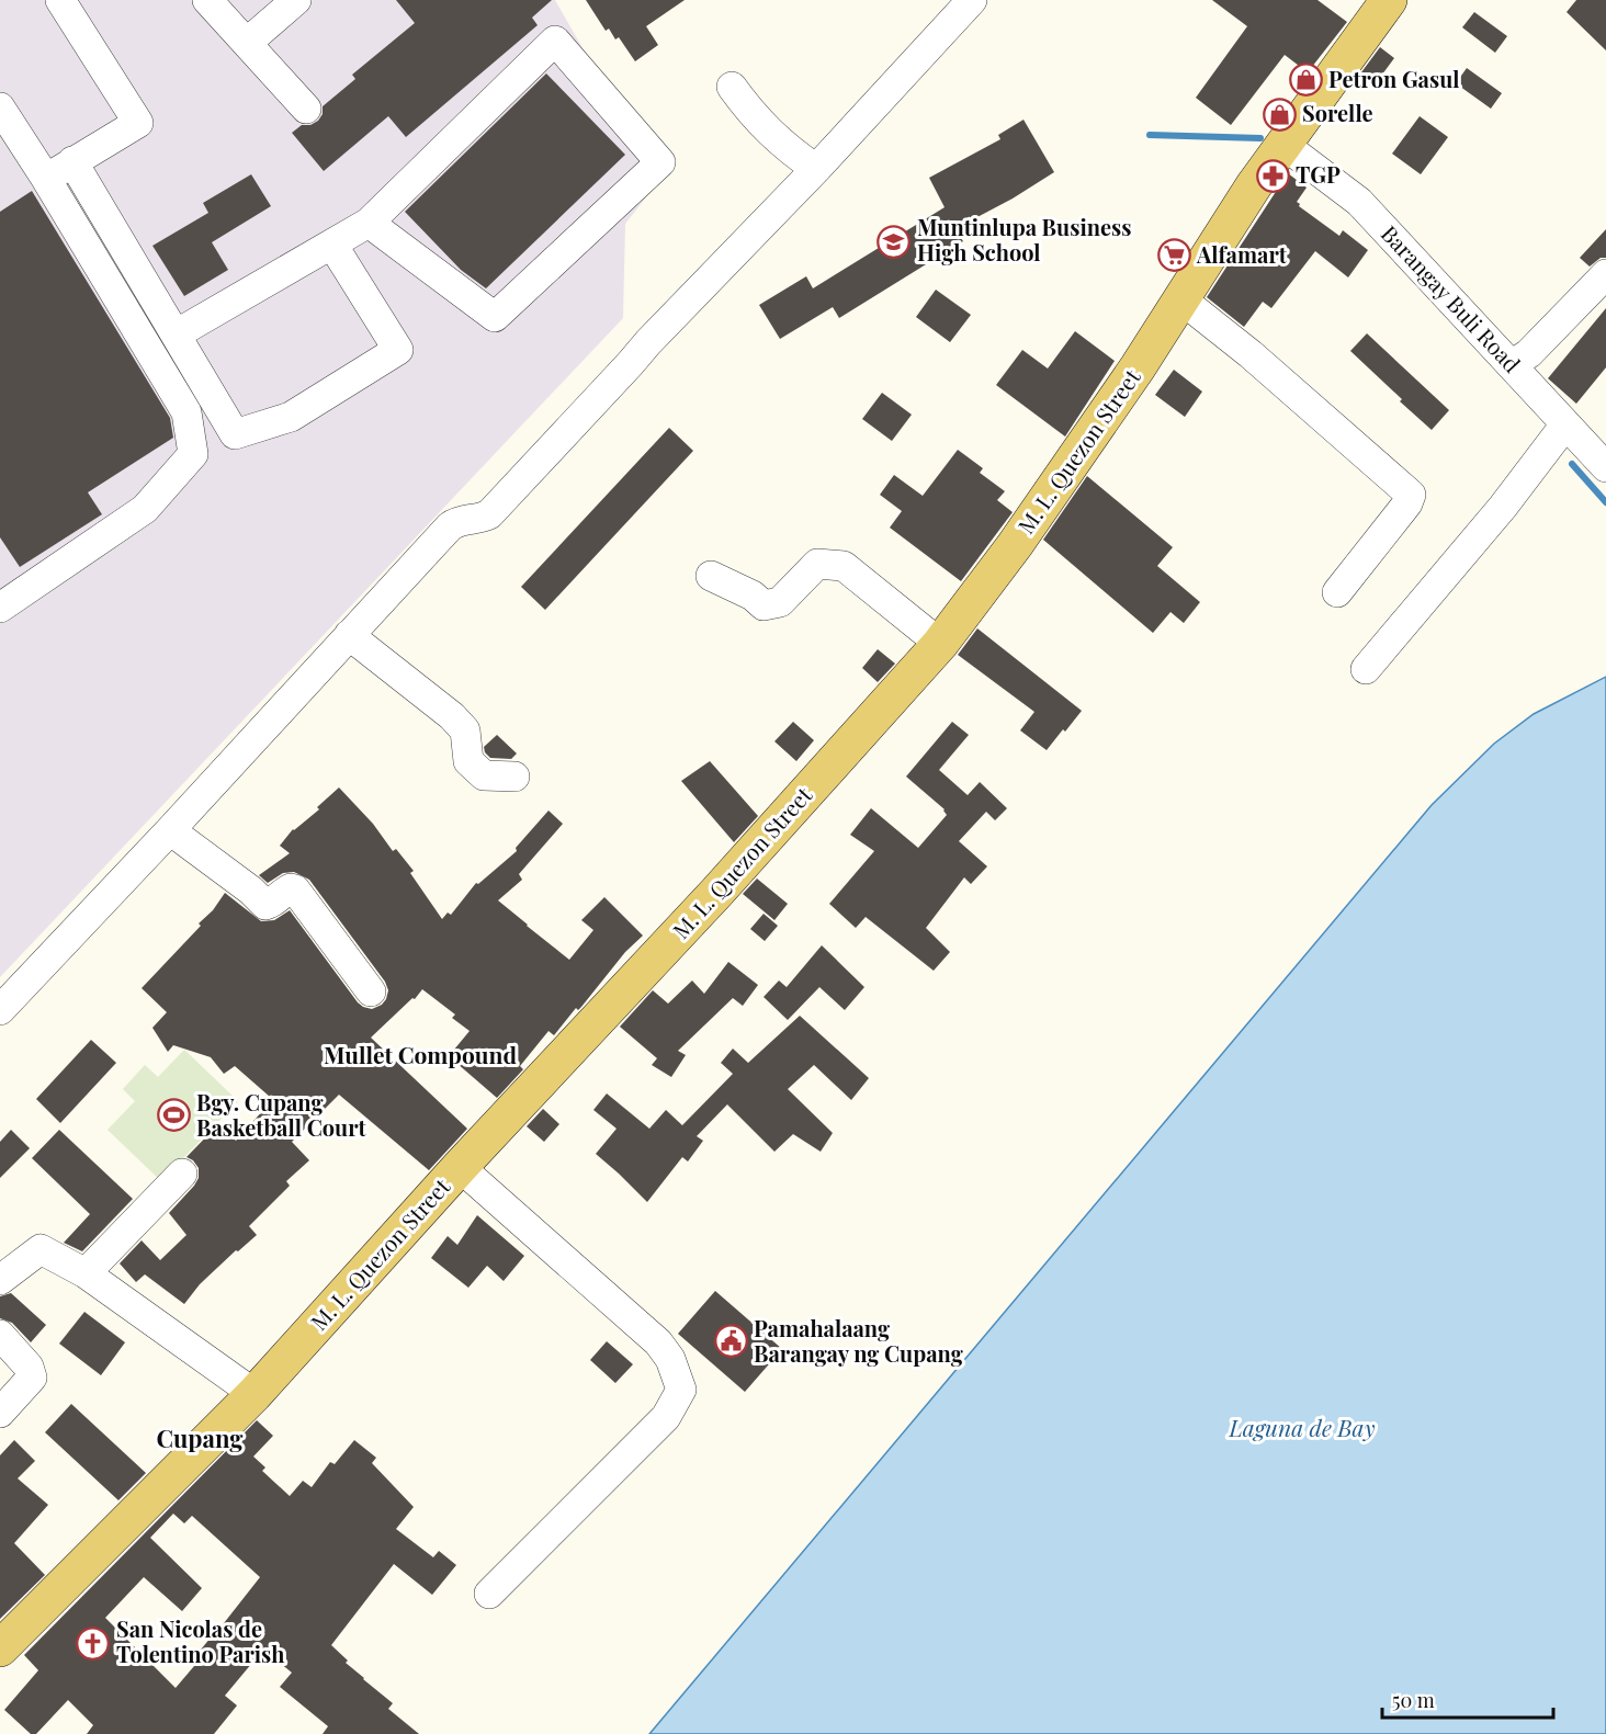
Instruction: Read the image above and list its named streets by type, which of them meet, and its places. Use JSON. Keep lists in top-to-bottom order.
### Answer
{
  "streets": {
    "main road": ["M. L. Quezon Street"],
    "street": ["Barangay Buli Road"]
  },
  "crossings": [
    ["Barangay Buli Road", "M. L. Quezon Street"]
  ],
  "districts": ["Mullet Compound", "Cupang"],
  "water": ["Laguna de Bay"],
  "places": {
    "shop": ["Petron Gasul", "Sorelle"],
    "pharmacy": ["TGP"],
    "school or university": ["Muntinlupa Business High School"],
    "supermarket": ["Alfamart"],
    "sports": ["Bgy. Cupang Basketball Court"],
    "public building": ["Pamahalaang Barangay ng Cupang"],
    "church": ["San Nicolas de Tolentino Parish"]
  },
  "scale_bar": "50 m"
}
